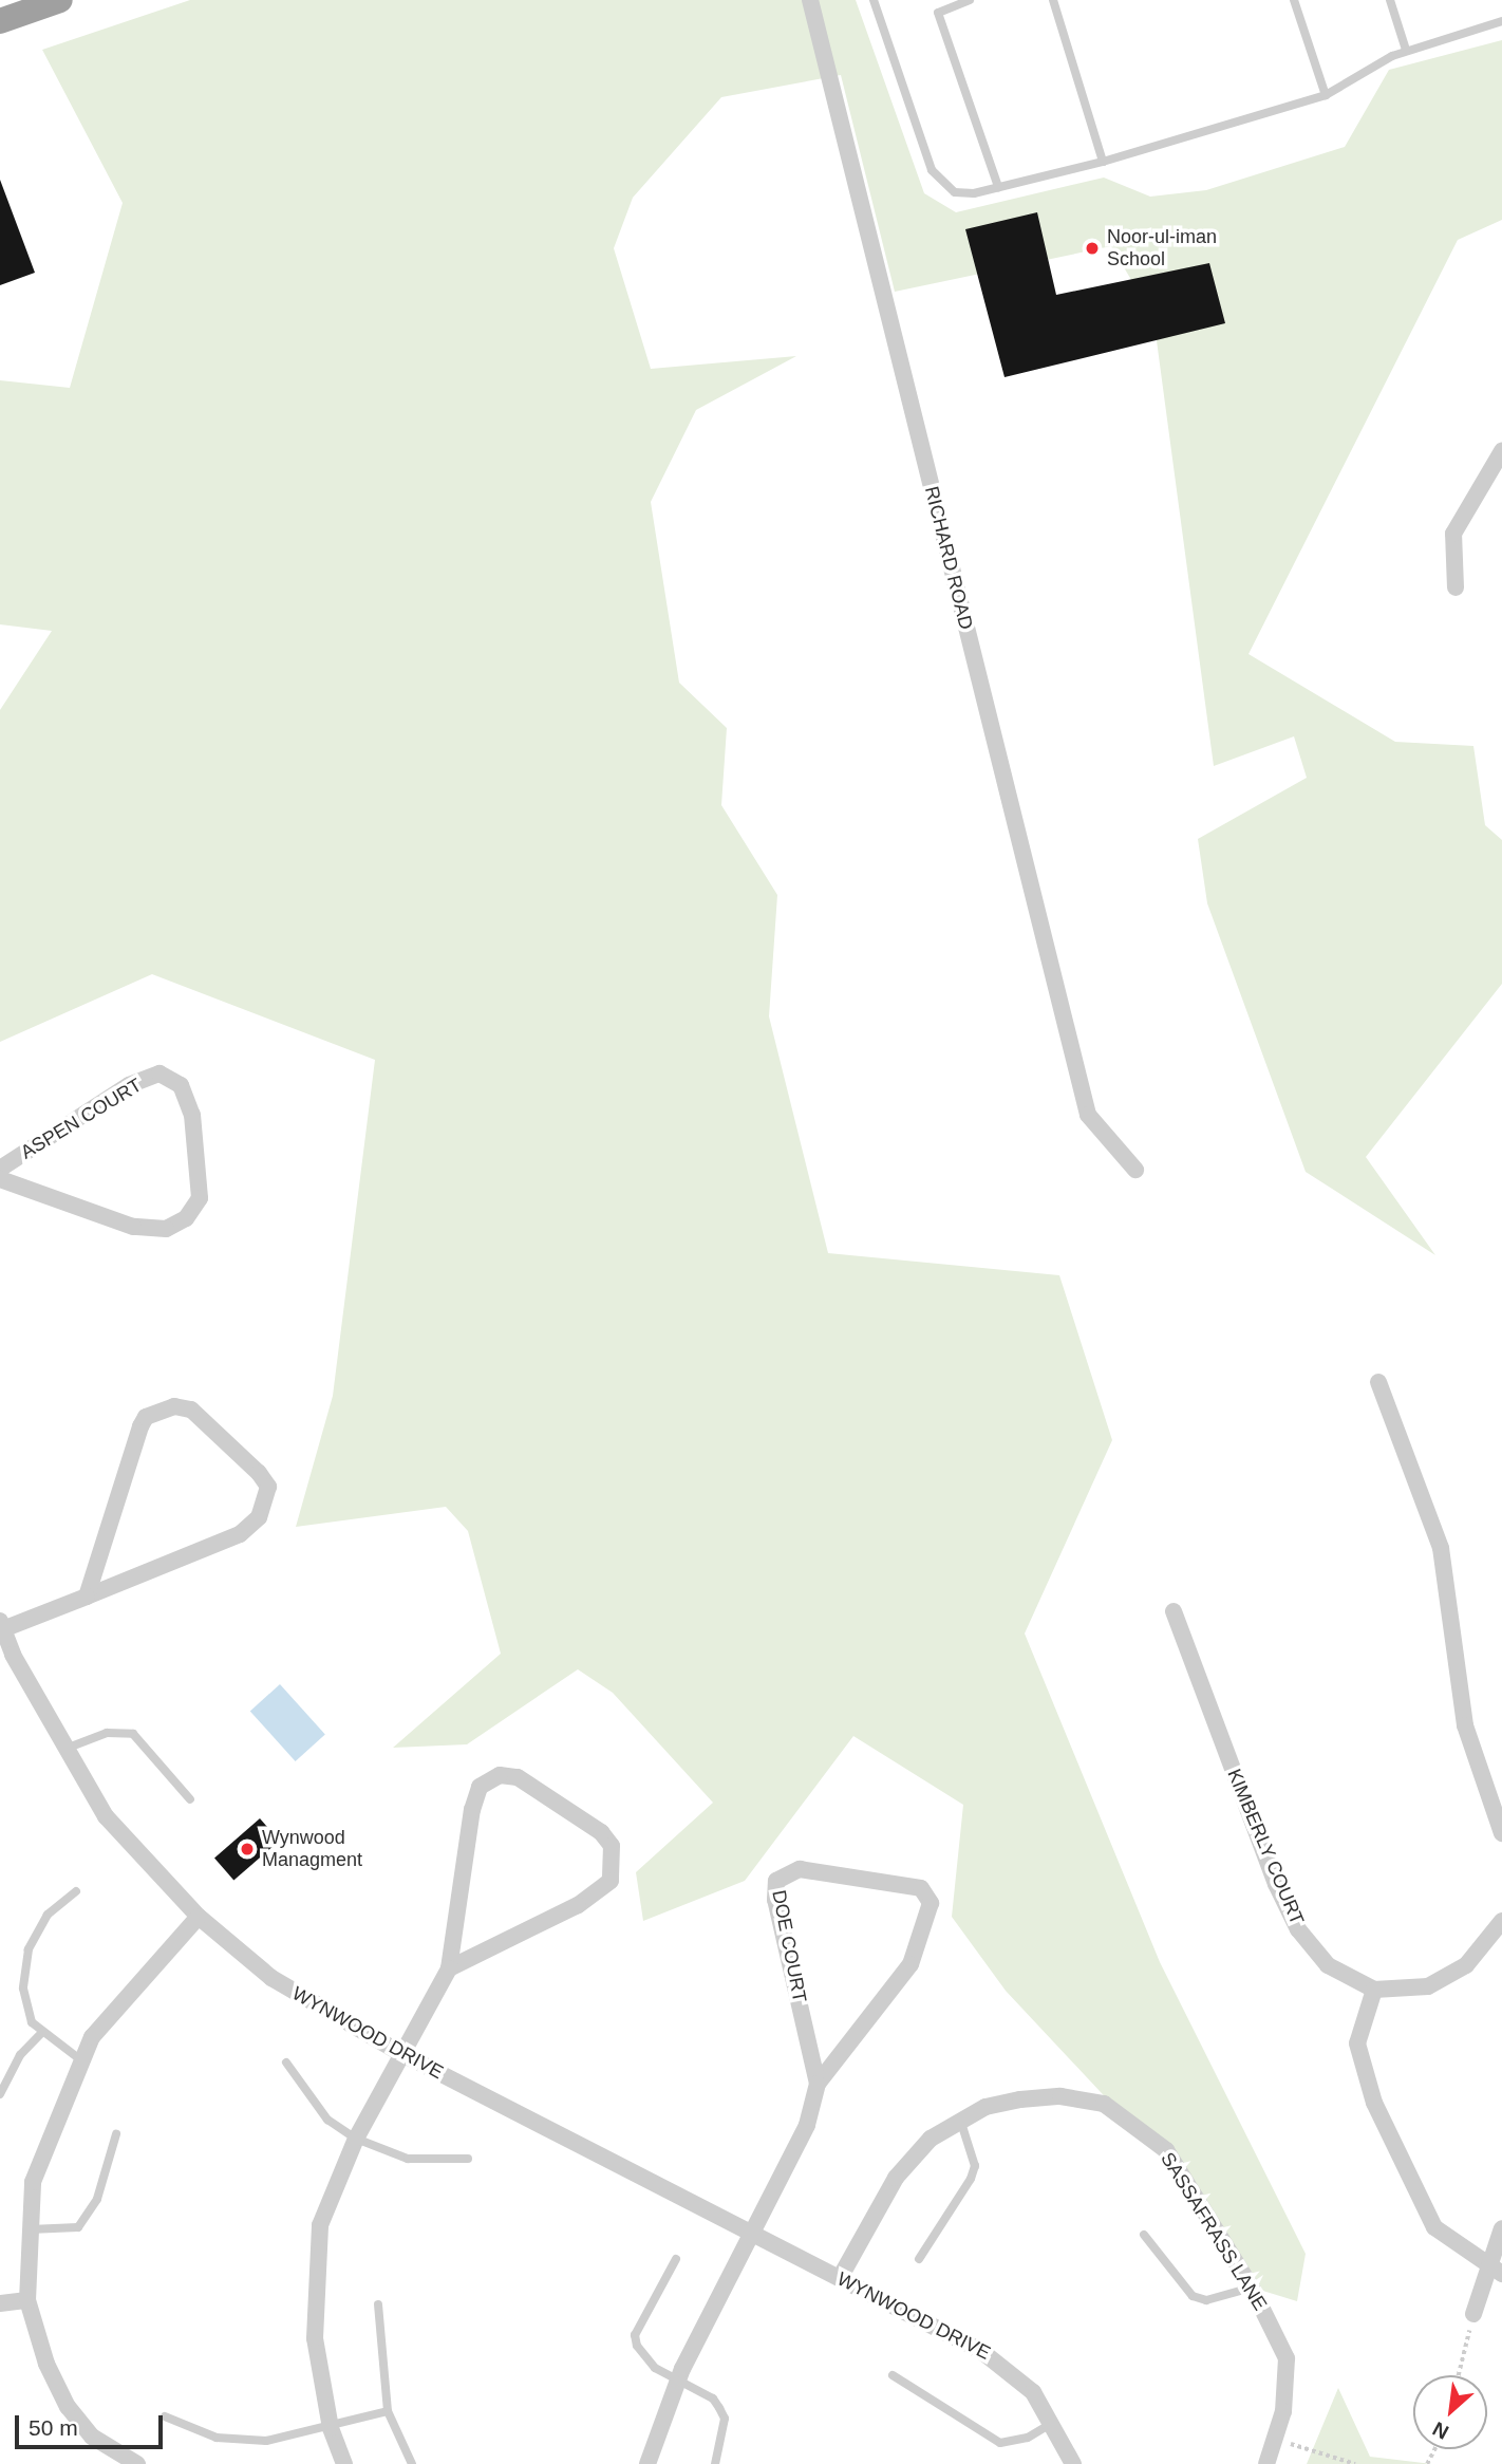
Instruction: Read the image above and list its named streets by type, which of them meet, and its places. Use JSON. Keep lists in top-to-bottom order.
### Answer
{
  "streets": {
    "street": [
      "RICHARD ROAD",
      "ASPEN COURT",
      "KIMBERLY COURT",
      "DOE COURT",
      "WYNWOOD DRIVE",
      "SASSAFRASS LANE"
    ]
  },
  "crossings": [
    ["DOE COURT", "WYNWOOD DRIVE"],
    ["WYNWOOD DRIVE", "SASSAFRASS LANE"]
  ],
  "places": ["Noor-ul-iman School", "Wynwood Managment"],
  "scale_bar": "50 m",
  "north": "bottom left"
}
